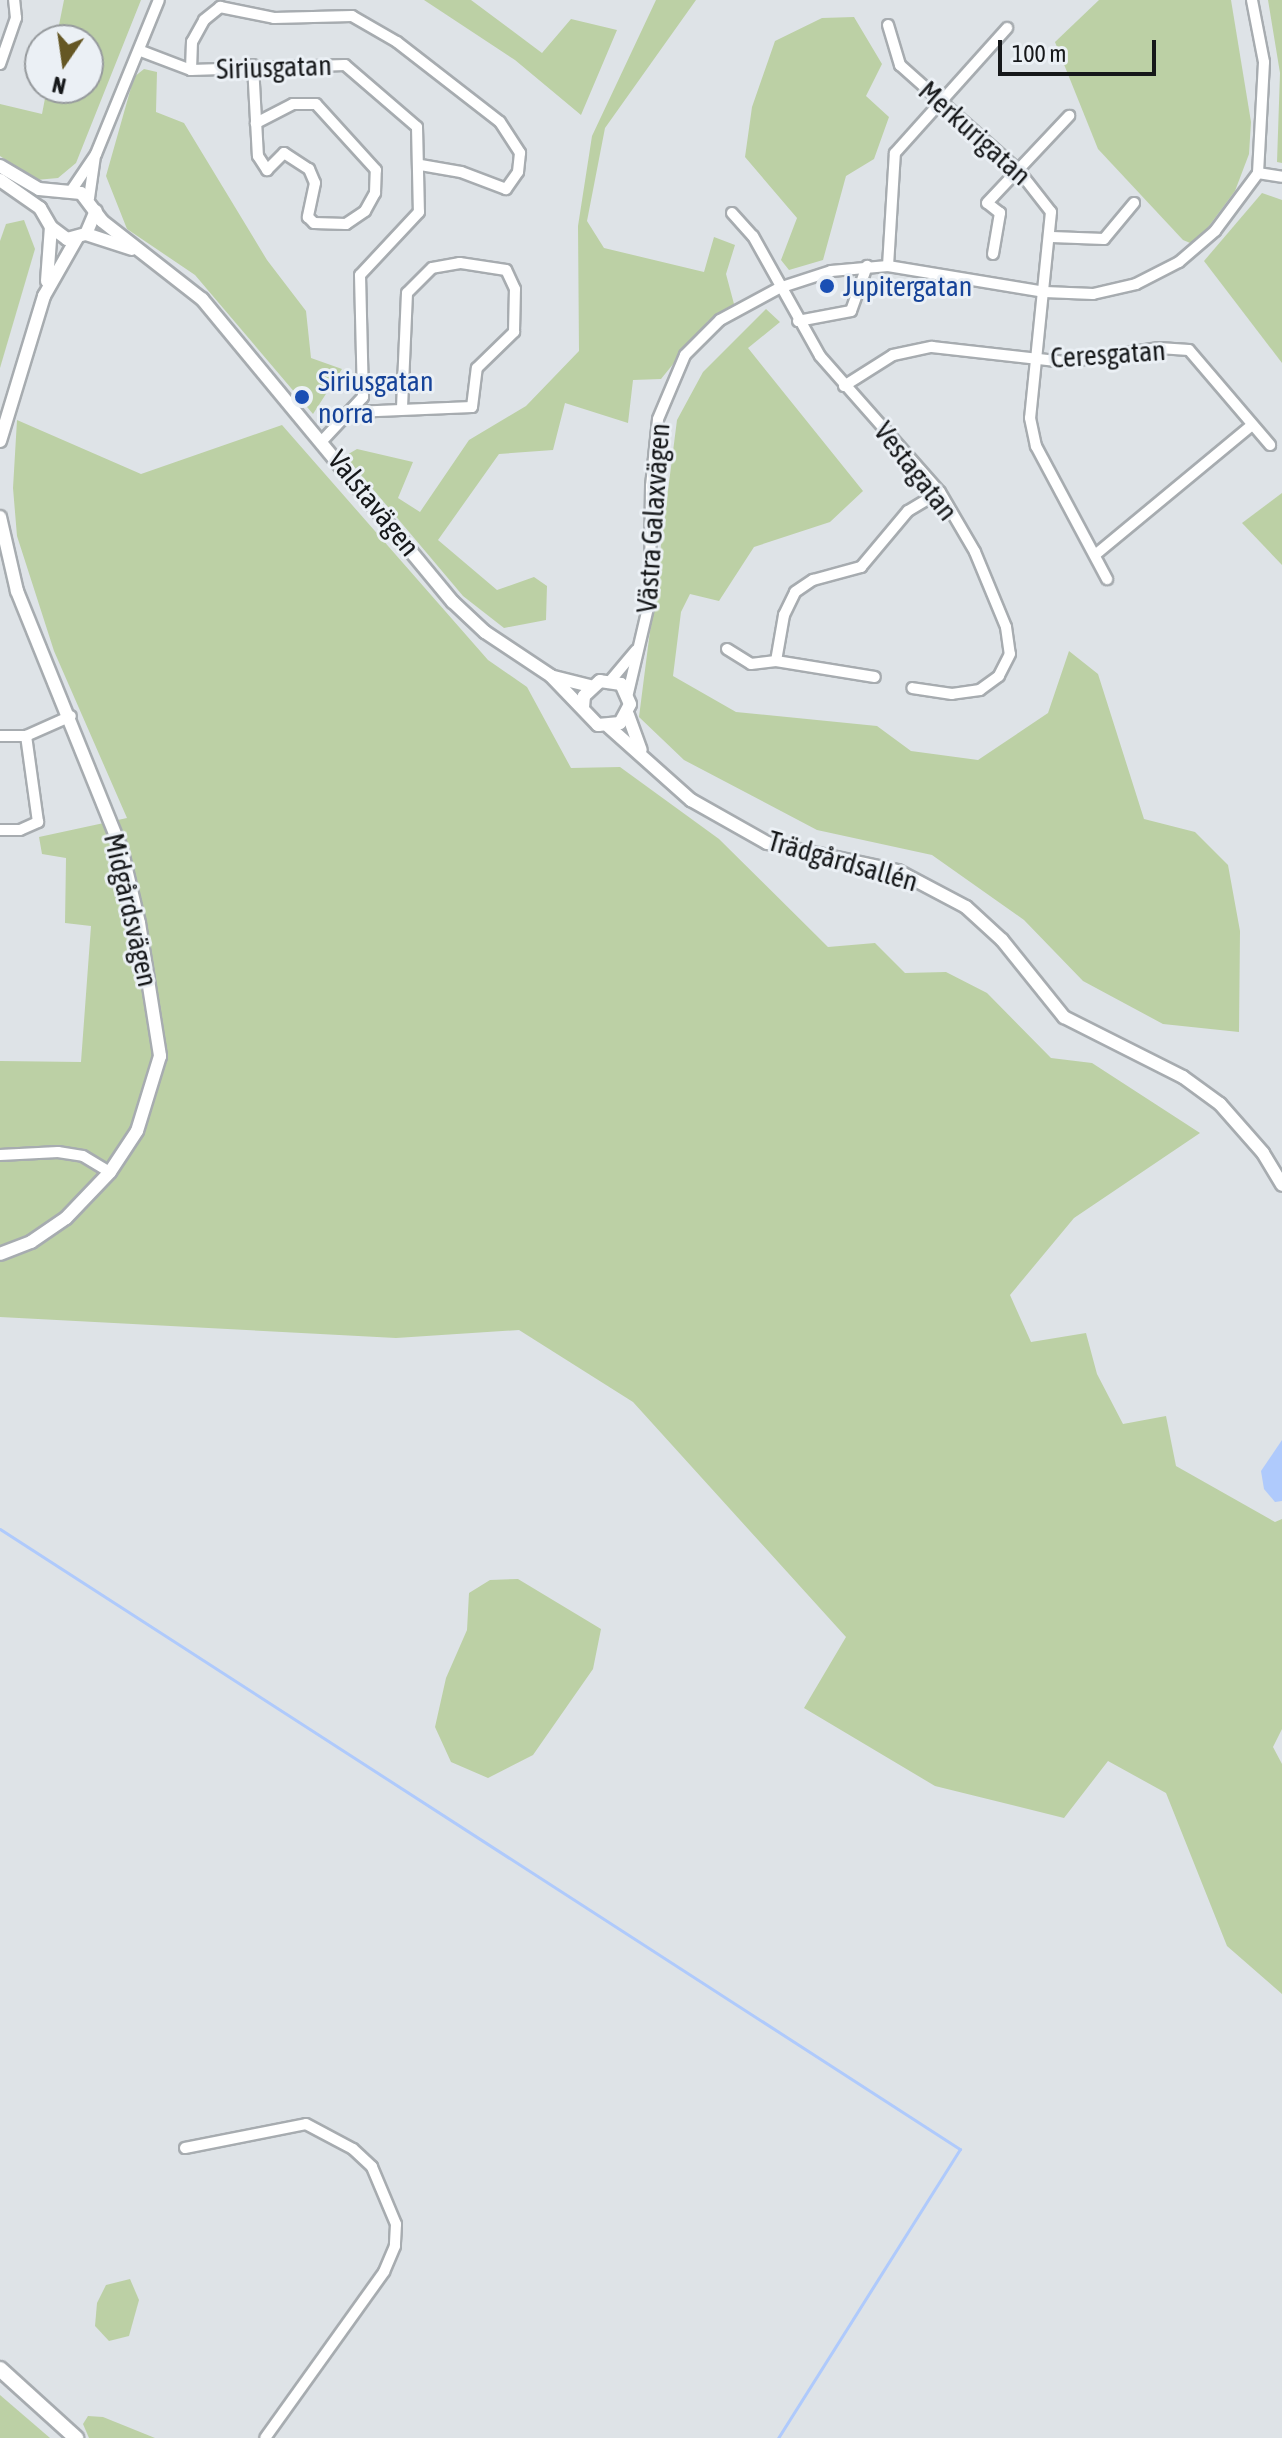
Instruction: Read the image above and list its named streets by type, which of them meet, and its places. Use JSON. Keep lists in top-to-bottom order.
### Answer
{
  "streets": {
    "street": [
      "Siriusgatan",
      "Merkurigatan",
      "Ceresgatan",
      "Vestagatan",
      "Valstavägen",
      "Västra Galaxvägen",
      "Trädgårdsallén",
      "Midgårdsvägen"
    ]
  },
  "crossings": [
    ["Merkurigatan", "Ceresgatan"],
    ["Merkurigatan", "Västra Galaxvägen"],
    ["Ceresgatan", "Vestagatan"],
    ["Vestagatan", "Västra Galaxvägen"],
    ["Valstavägen", "Västra Galaxvägen"],
    ["Valstavägen", "Trädgårdsallén"],
    ["Västra Galaxvägen", "Trädgårdsallén"]
  ],
  "places": ["Jupitergatan", "Siriusgatan norra"],
  "scale_bar": "100 m",
  "north": "bottom"
}
